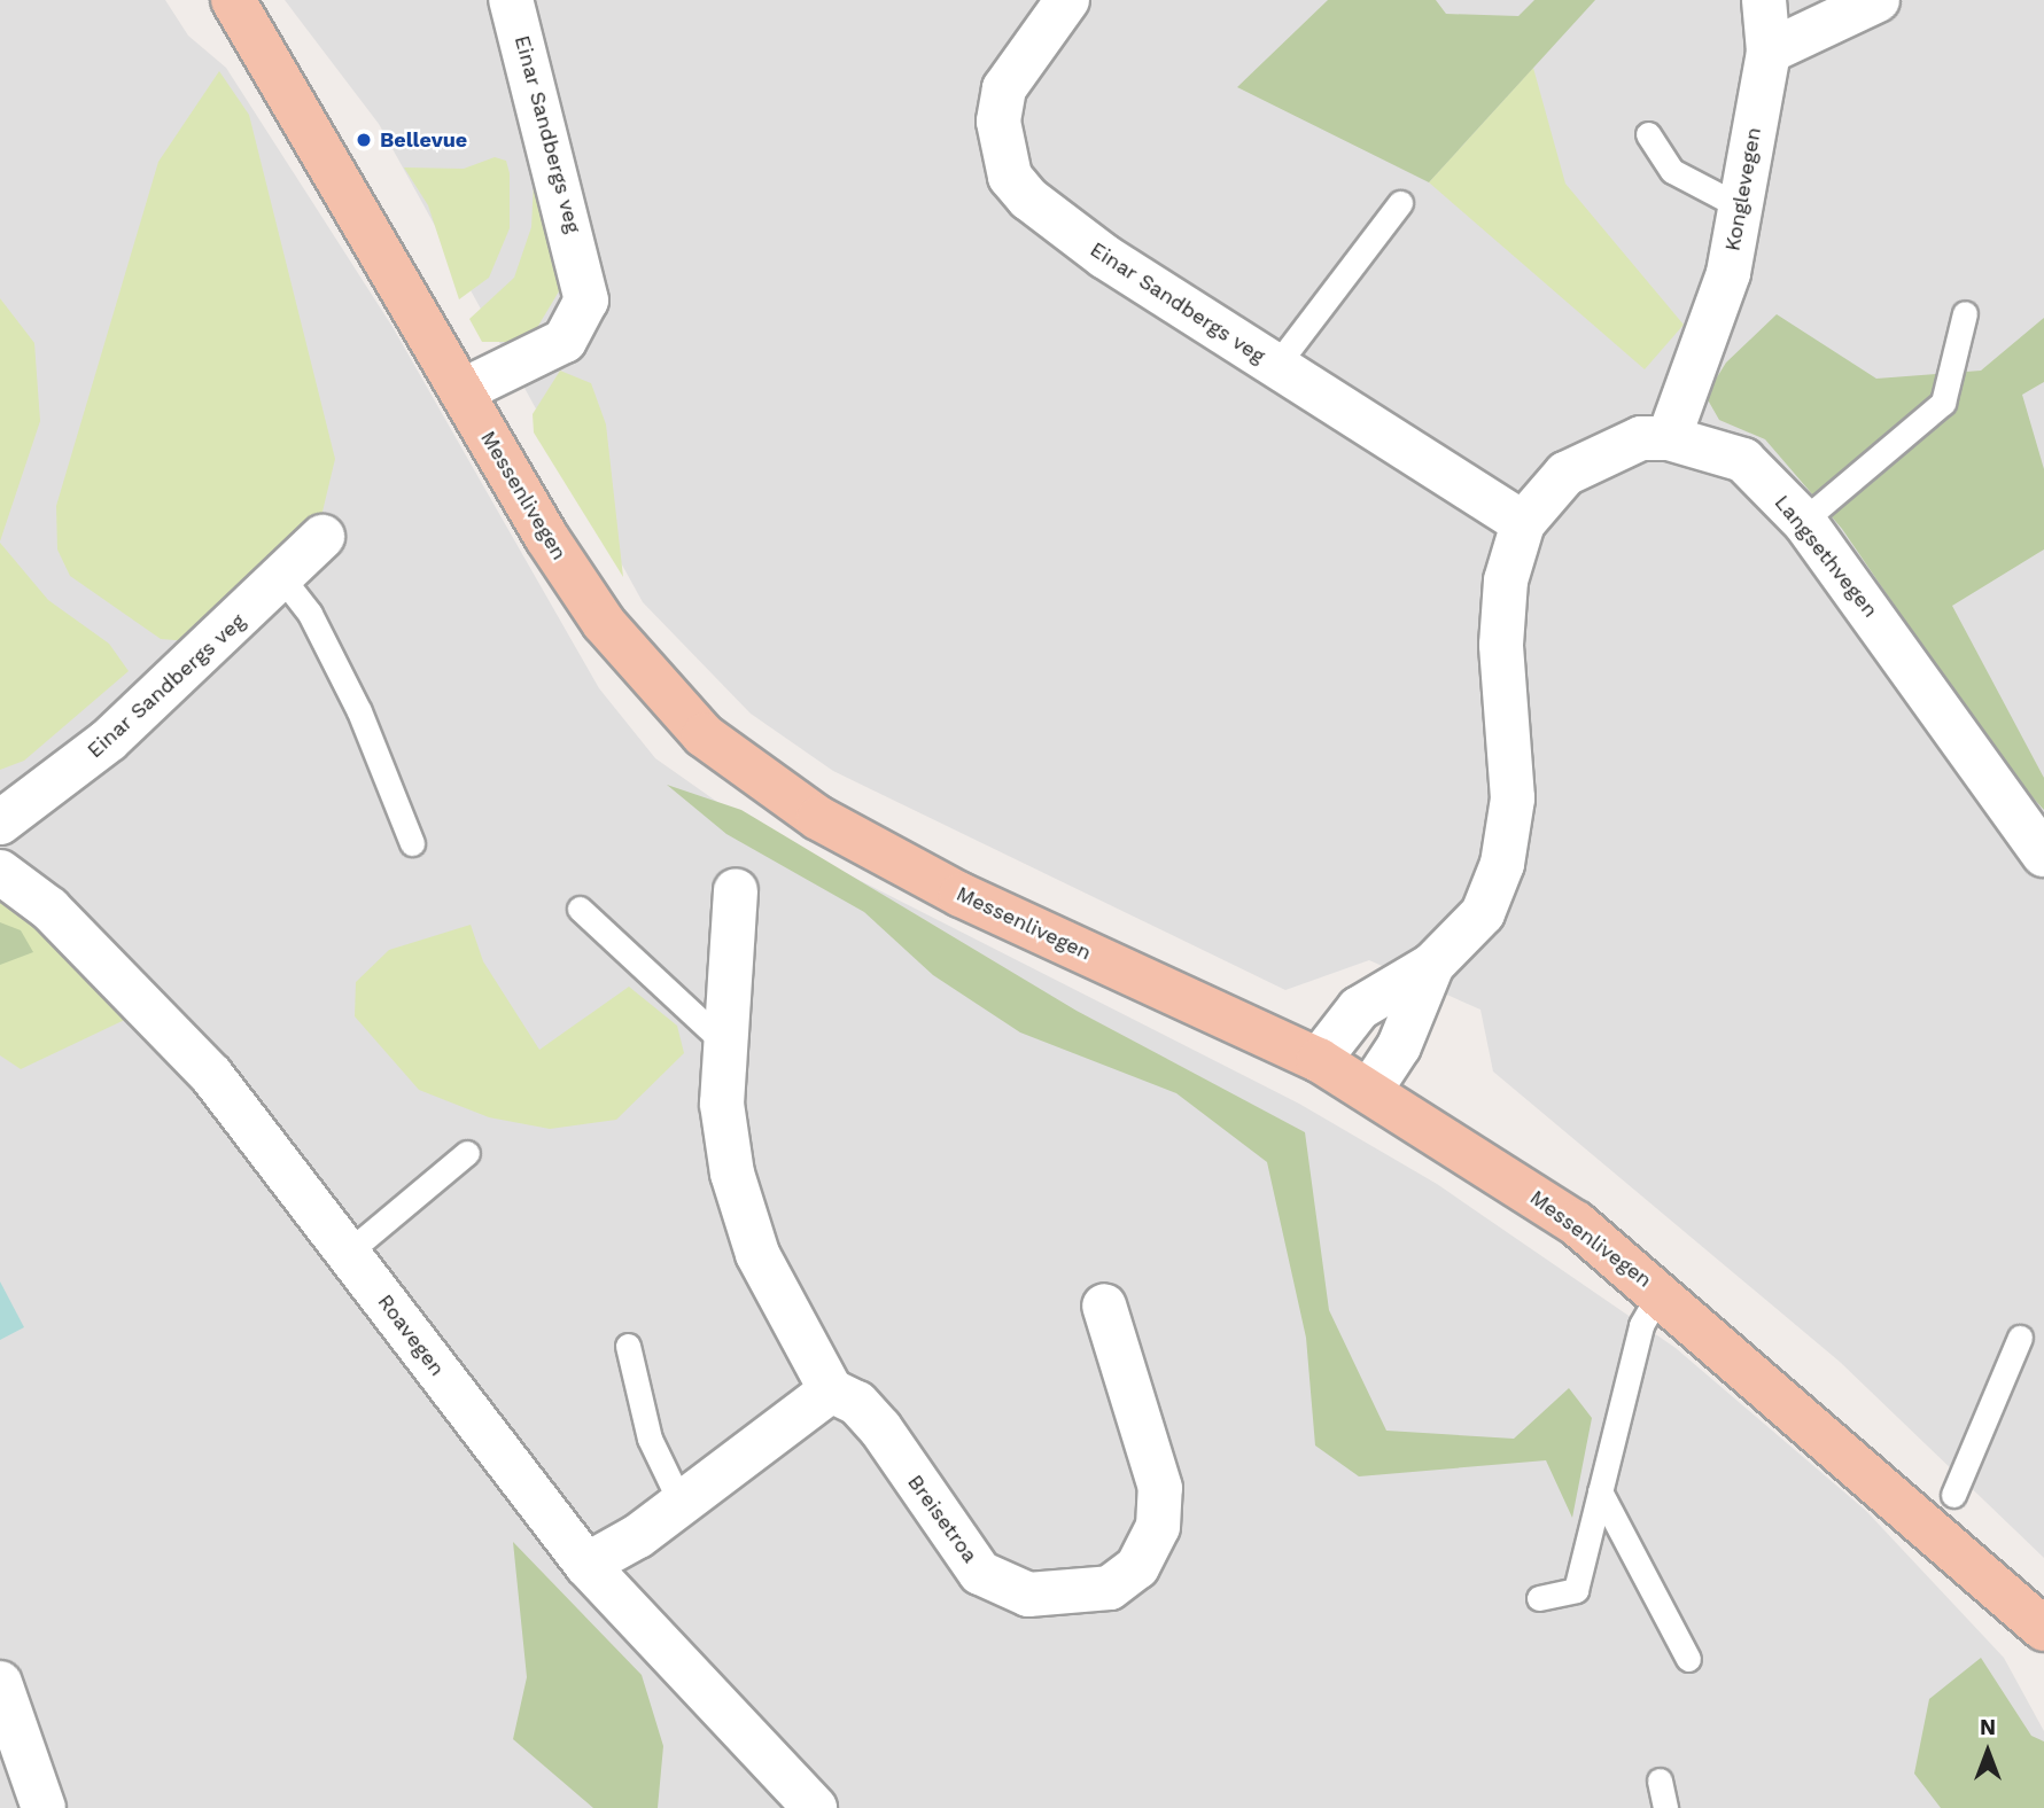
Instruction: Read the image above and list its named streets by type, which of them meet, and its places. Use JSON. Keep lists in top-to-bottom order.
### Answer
{
  "streets": {
    "main road": ["Messenlivegen"],
    "street": [
      "Einar Sandbergs veg",
      "Konglevegen",
      "Langsethvegen",
      "Roavegen",
      "Breisetroa"
    ]
  },
  "crossings": [
    ["Einar Sandbergs veg", "Messenlivegen"],
    ["Einar Sandbergs veg", "Langsethvegen"],
    ["Konglevegen", "Langsethvegen"],
    ["Messenlivegen", "Langsethvegen"]
  ],
  "places": ["Bellevue"],
  "north": "top"
}
